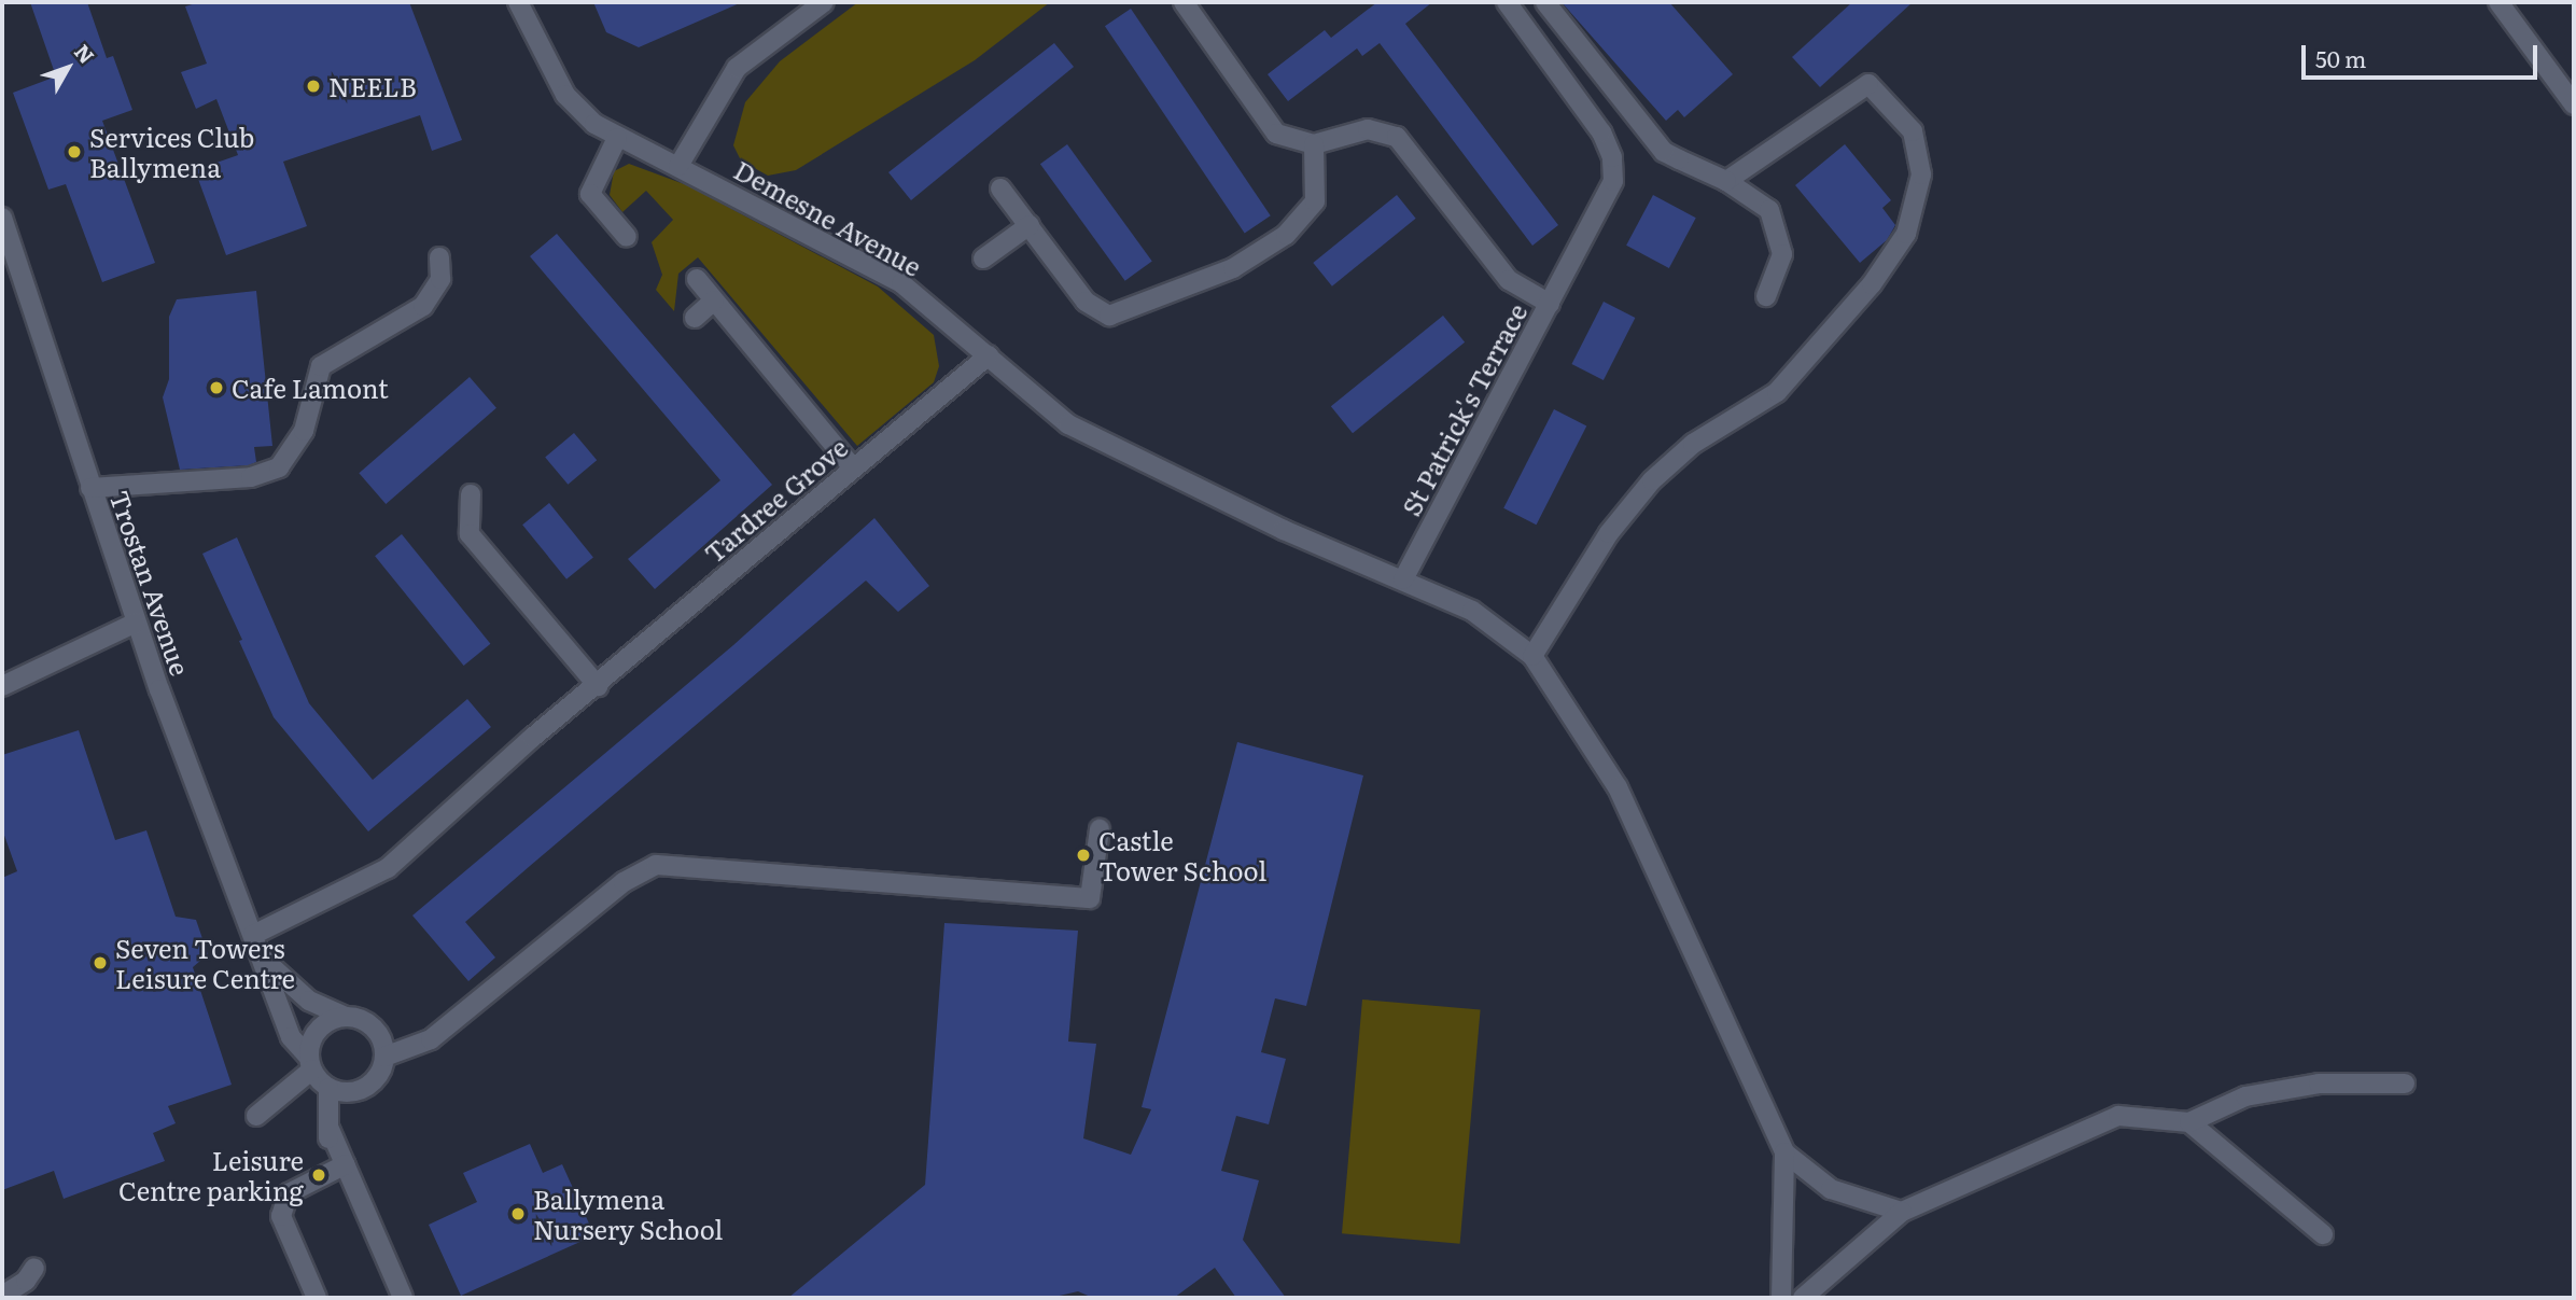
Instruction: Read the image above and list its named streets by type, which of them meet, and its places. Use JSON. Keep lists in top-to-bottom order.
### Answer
{
  "streets": {
    "street": [
      "Demesne Avenue",
      "St Patrick's Terrace",
      "Tardree Grove",
      "Trostan Avenue"
    ]
  },
  "crossings": [
    ["Demesne Avenue", "St Patrick's Terrace"],
    ["Demesne Avenue", "Tardree Grove"],
    ["Tardree Grove", "Trostan Avenue"]
  ],
  "places": [
    "NEELB",
    "Services Club Ballymena",
    "Cafe Lamont",
    "Castle Tower School",
    "Seven Towers Leisure Centre",
    "Leisure Centre parking",
    "Ballymena Nursery School"
  ],
  "scale_bar": "50 m",
  "north": "top right"
}
